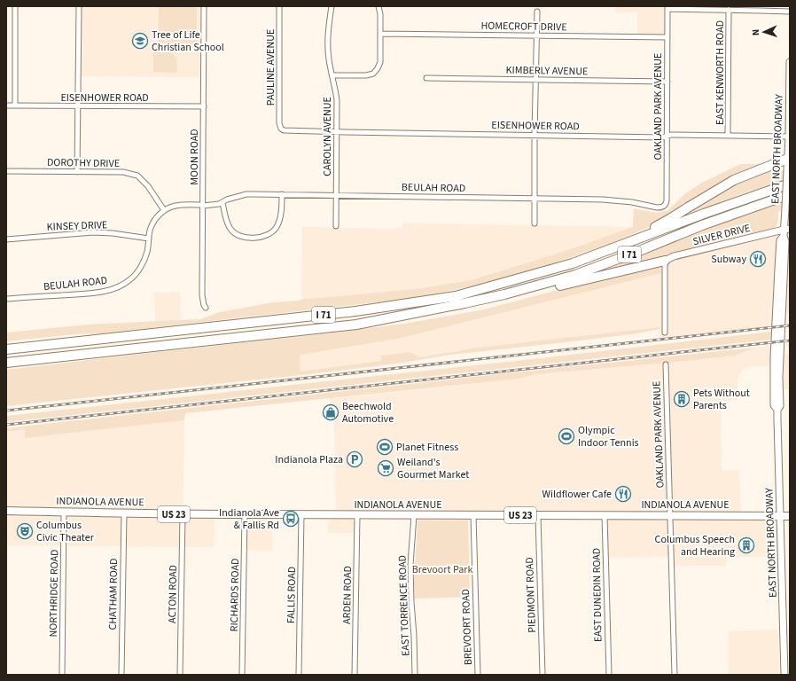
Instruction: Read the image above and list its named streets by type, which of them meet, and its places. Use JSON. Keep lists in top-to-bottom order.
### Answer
{
  "streets": {
    "highway": ["I 71"],
    "main road": [
      "EAST NORTH BROADWAY",
      "SILVER DRIVE",
      "INDIANOLA AVENUE",
      "US 23"
    ],
    "street": [
      "HOMECROFT DRIVE",
      "PAULINE AVENUE",
      "KIMBERLY AVENUE",
      "EAST KENWORTH ROAD",
      "EISENHOWER ROAD",
      "OAKLAND PARK AVENUE",
      "CAROLYN AVENUE",
      "MOON ROAD",
      "DOROTHY DRIVE",
      "BEULAH ROAD",
      "KINSEY DRIVE",
      "NORTHRIDGE ROAD",
      "CHATHAM ROAD",
      "ACTON ROAD",
      "RICHARDS ROAD",
      "FALLIS ROAD",
      "ARDEN ROAD",
      "PIEDMONT ROAD",
      "EAST DUNEDIN ROAD",
      "EAST TORRENCE ROAD",
      "BREVOORT ROAD"
    ]
  },
  "crossings": [
    ["HOMECROFT DRIVE", "OAKLAND PARK AVENUE"],
    ["PAULINE AVENUE", "EISENHOWER ROAD"],
    ["KIMBERLY AVENUE", "OAKLAND PARK AVENUE"],
    ["EAST KENWORTH ROAD", "EISENHOWER ROAD"],
    ["EISENHOWER ROAD", "OAKLAND PARK AVENUE"],
    ["EISENHOWER ROAD", "CAROLYN AVENUE"],
    ["EISENHOWER ROAD", "EAST NORTH BROADWAY"],
    ["EISENHOWER ROAD", "MOON ROAD"],
    ["OAKLAND PARK AVENUE", "BEULAH ROAD"],
    ["OAKLAND PARK AVENUE", "INDIANOLA AVENUE"],
    ["CAROLYN AVENUE", "BEULAH ROAD"],
    ["EAST NORTH BROADWAY", "SILVER DRIVE"],
    ["EAST NORTH BROADWAY", "INDIANOLA AVENUE"],
    ["MOON ROAD", "BEULAH ROAD"],
    ["DOROTHY DRIVE", "BEULAH ROAD"],
    ["BEULAH ROAD", "KINSEY DRIVE"],
    ["INDIANOLA AVENUE", "NORTHRIDGE ROAD"],
    ["INDIANOLA AVENUE", "CHATHAM ROAD"],
    ["INDIANOLA AVENUE", "ACTON ROAD"],
    ["INDIANOLA AVENUE", "RICHARDS ROAD"],
    ["INDIANOLA AVENUE", "FALLIS ROAD"],
    ["INDIANOLA AVENUE", "ARDEN ROAD"],
    ["INDIANOLA AVENUE", "PIEDMONT ROAD"],
    ["INDIANOLA AVENUE", "EAST DUNEDIN ROAD"],
    ["INDIANOLA AVENUE", "EAST TORRENCE ROAD"],
    ["INDIANOLA AVENUE", "BREVOORT ROAD"]
  ],
  "parks": ["Brevoort Park"],
  "places": {
    "school or university": ["Tree of Life Christian School"],
    "restaurant": ["Subway", "Wildflower Cafe"],
    "building": ["Pets Without Parents", "Columbus Speech and Hearing"],
    "shop": ["Beechwold Automotive"],
    "sports": ["Olympic Indoor Tennis", "Planet Fitness"],
    "parking": ["Indianola Plaza"],
    "supermarket": ["Weiland's Gourmet Market"],
    "bus stop": ["Indianola Ave & Fallis Rd"],
    "theatre": ["Columbus Civic Theater"]
  },
  "north": "left"
}
